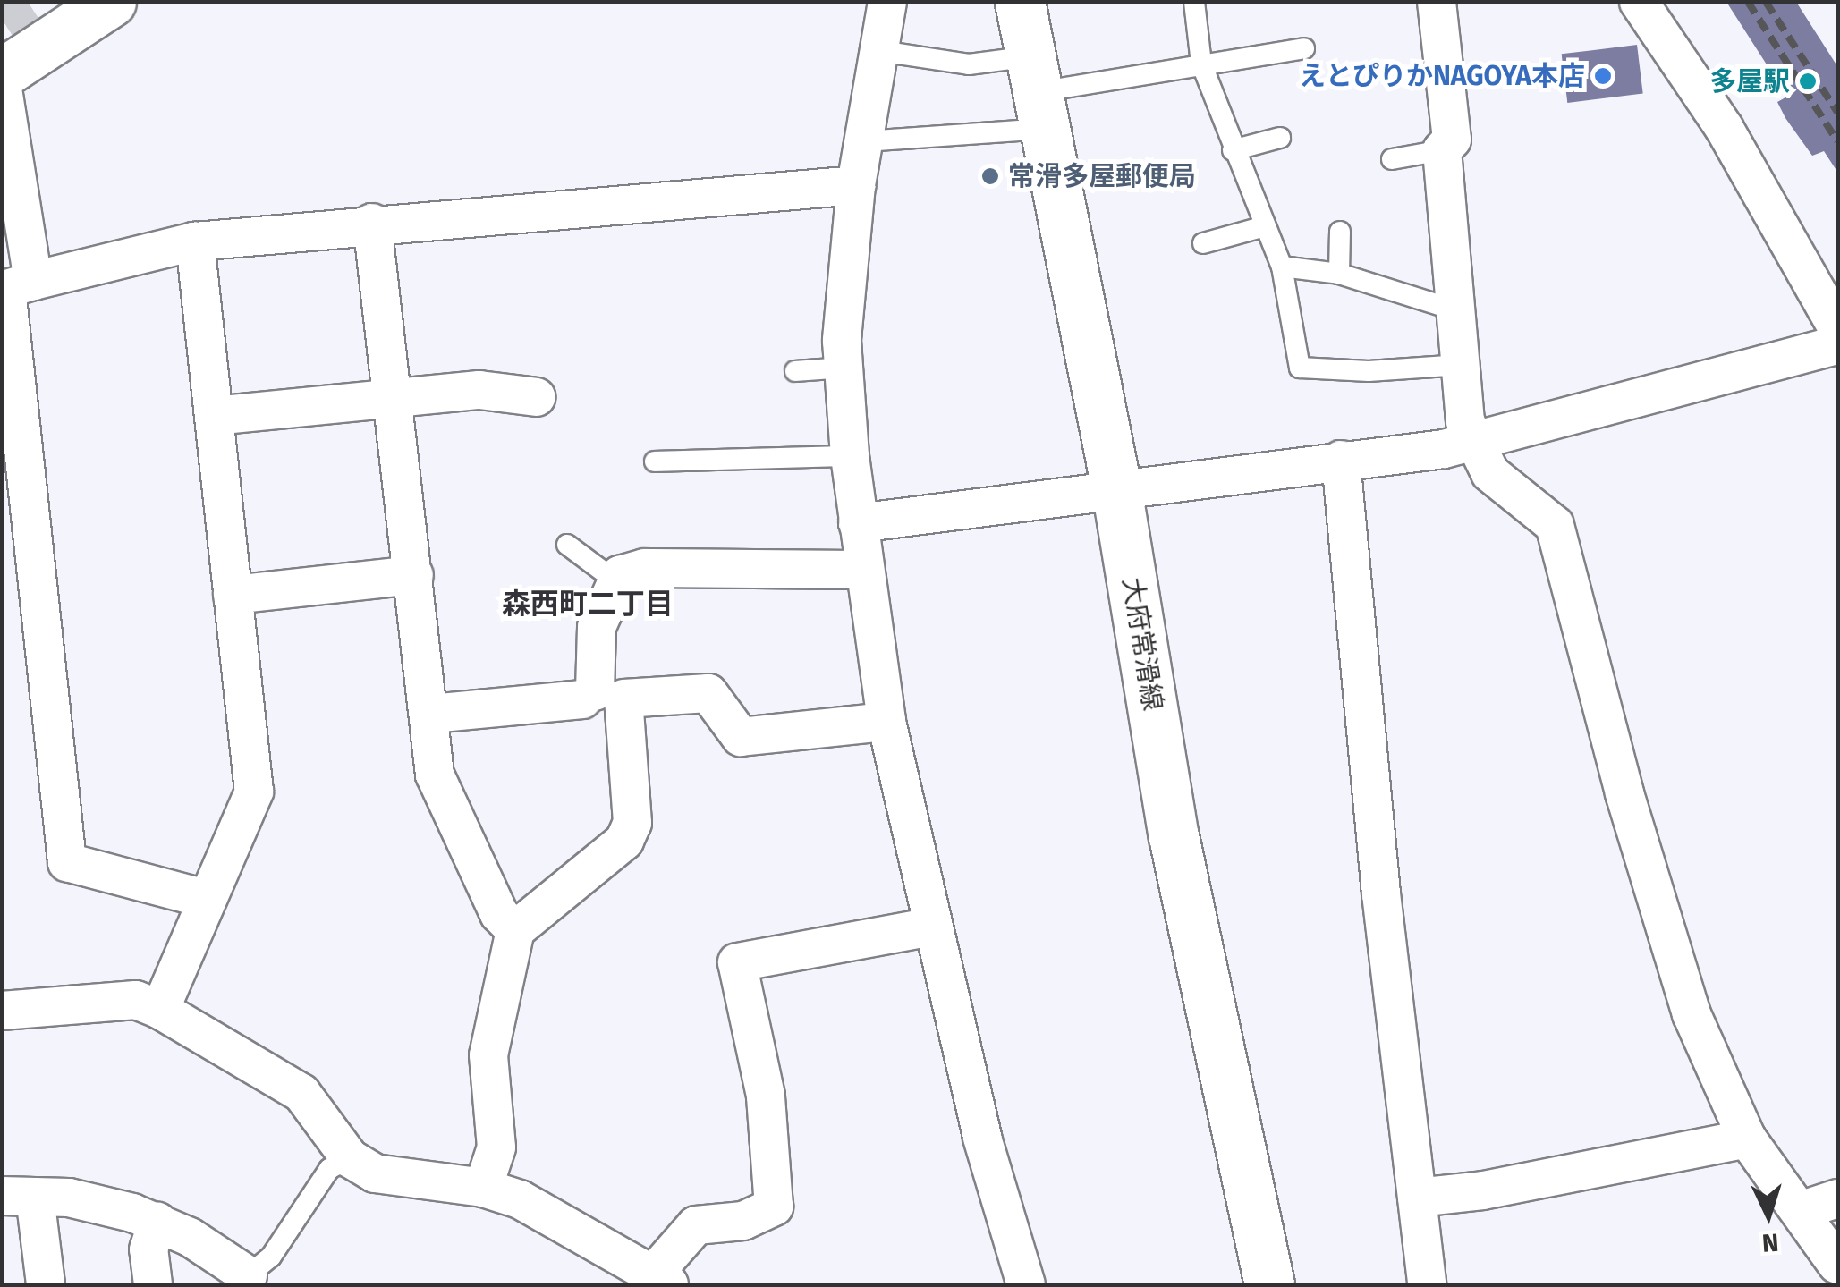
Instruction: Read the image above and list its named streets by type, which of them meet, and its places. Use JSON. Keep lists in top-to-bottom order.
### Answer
{
  "streets": {
    "main road": ["大府常滑線"]
  },
  "districts": ["森西町二丁目"],
  "places": ["えとぴりかNAGOYA本店", "多屋駅", "常滑多屋郵便局"],
  "north": "bottom"
}
